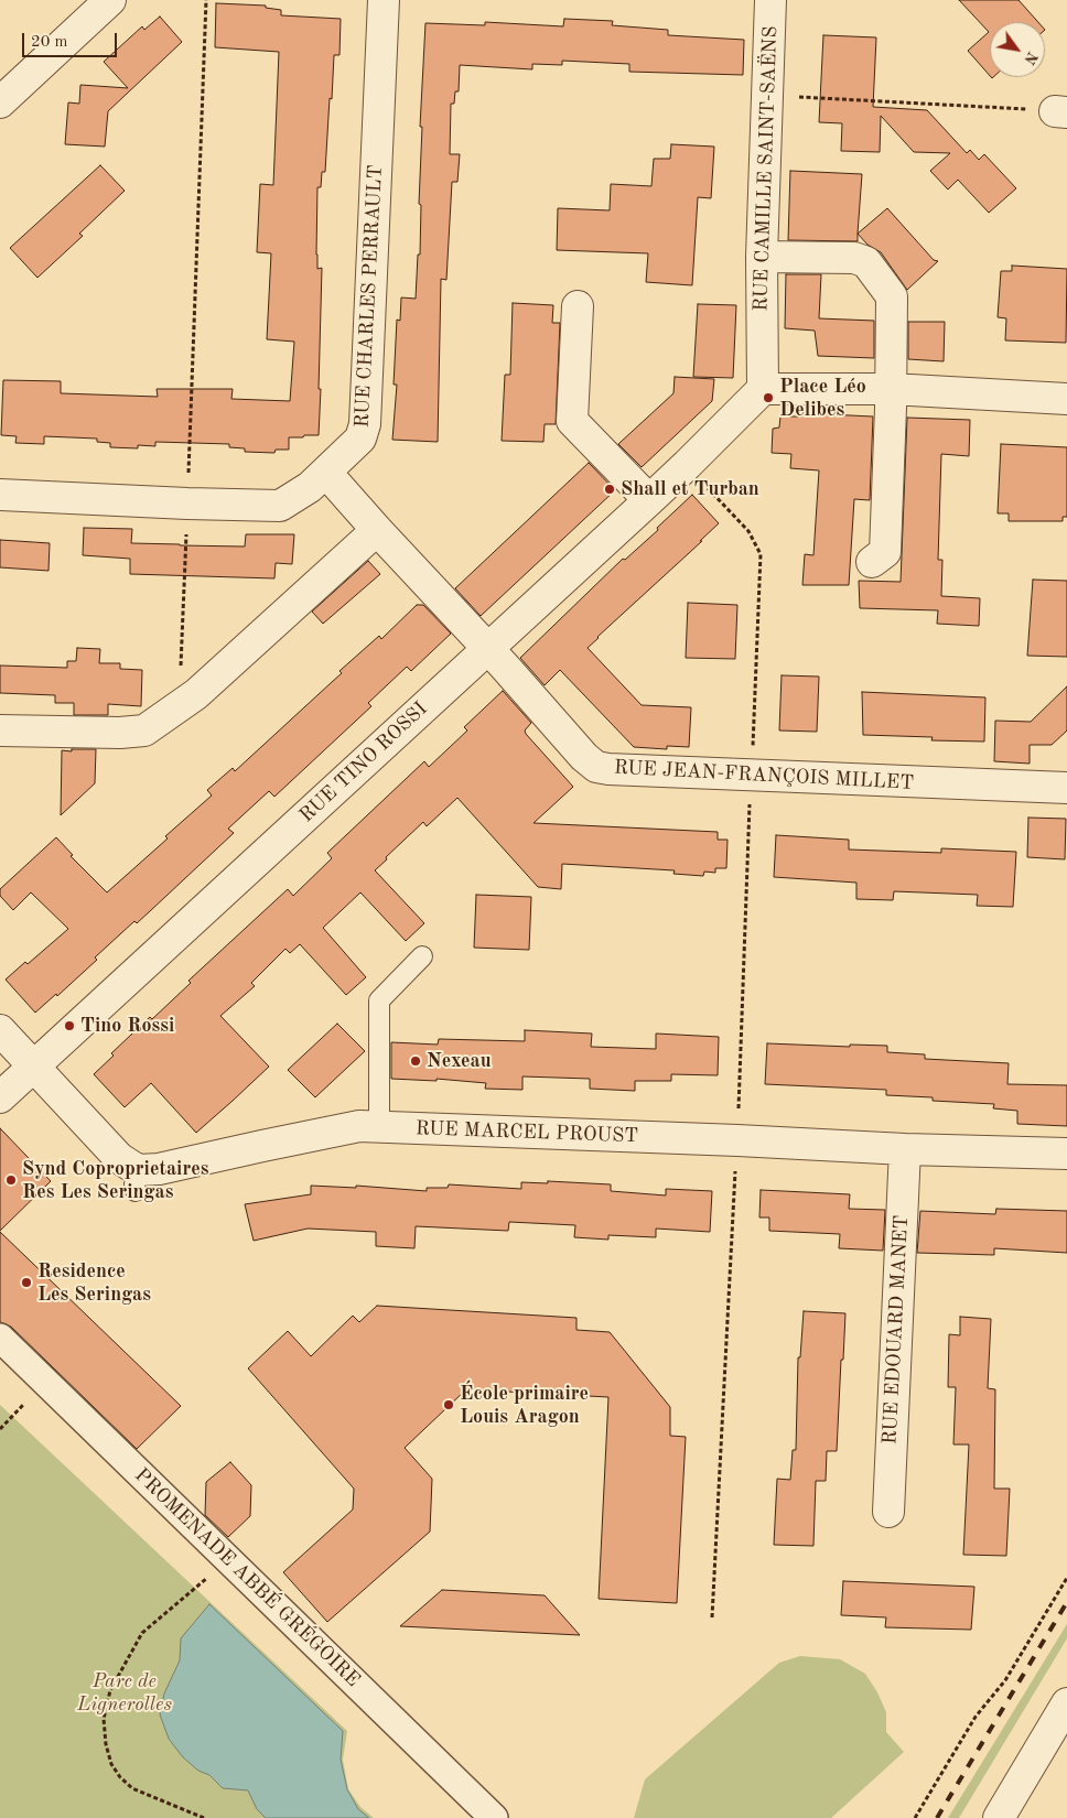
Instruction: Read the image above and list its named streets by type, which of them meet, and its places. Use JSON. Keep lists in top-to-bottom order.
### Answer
{
  "streets": {
    "street": [
      "RUE CAMILLE SAINT-SAËNS",
      "RUE CHARLES PERRAULT",
      "RUE TINO ROSSI",
      "RUE JEAN-FRANÇOIS MILLET",
      "RUE MARCEL PROUST",
      "RUE EDOUARD MANET",
      "PROMENADE ABBÉ GRÉGOIRE"
    ]
  },
  "crossings": [
    ["RUE CAMILLE SAINT-SAËNS", "RUE TINO ROSSI"],
    ["RUE CHARLES PERRAULT", "RUE JEAN-FRANÇOIS MILLET"],
    ["RUE TINO ROSSI", "RUE JEAN-FRANÇOIS MILLET"],
    ["RUE TINO ROSSI", "RUE MARCEL PROUST"],
    ["RUE MARCEL PROUST", "RUE EDOUARD MANET"]
  ],
  "parks": ["Parc de Lignerolles"],
  "places": [
    "Place Léo Delibes",
    "Shall et Turban",
    "Tino Rossi",
    "Nexeau",
    "Synd Coproprietaires Res Les Seringas",
    "Residence Les Seringas",
    "École primaire Louis Aragon"
  ],
  "scale_bar": "20 m",
  "north": "bottom right"
}
